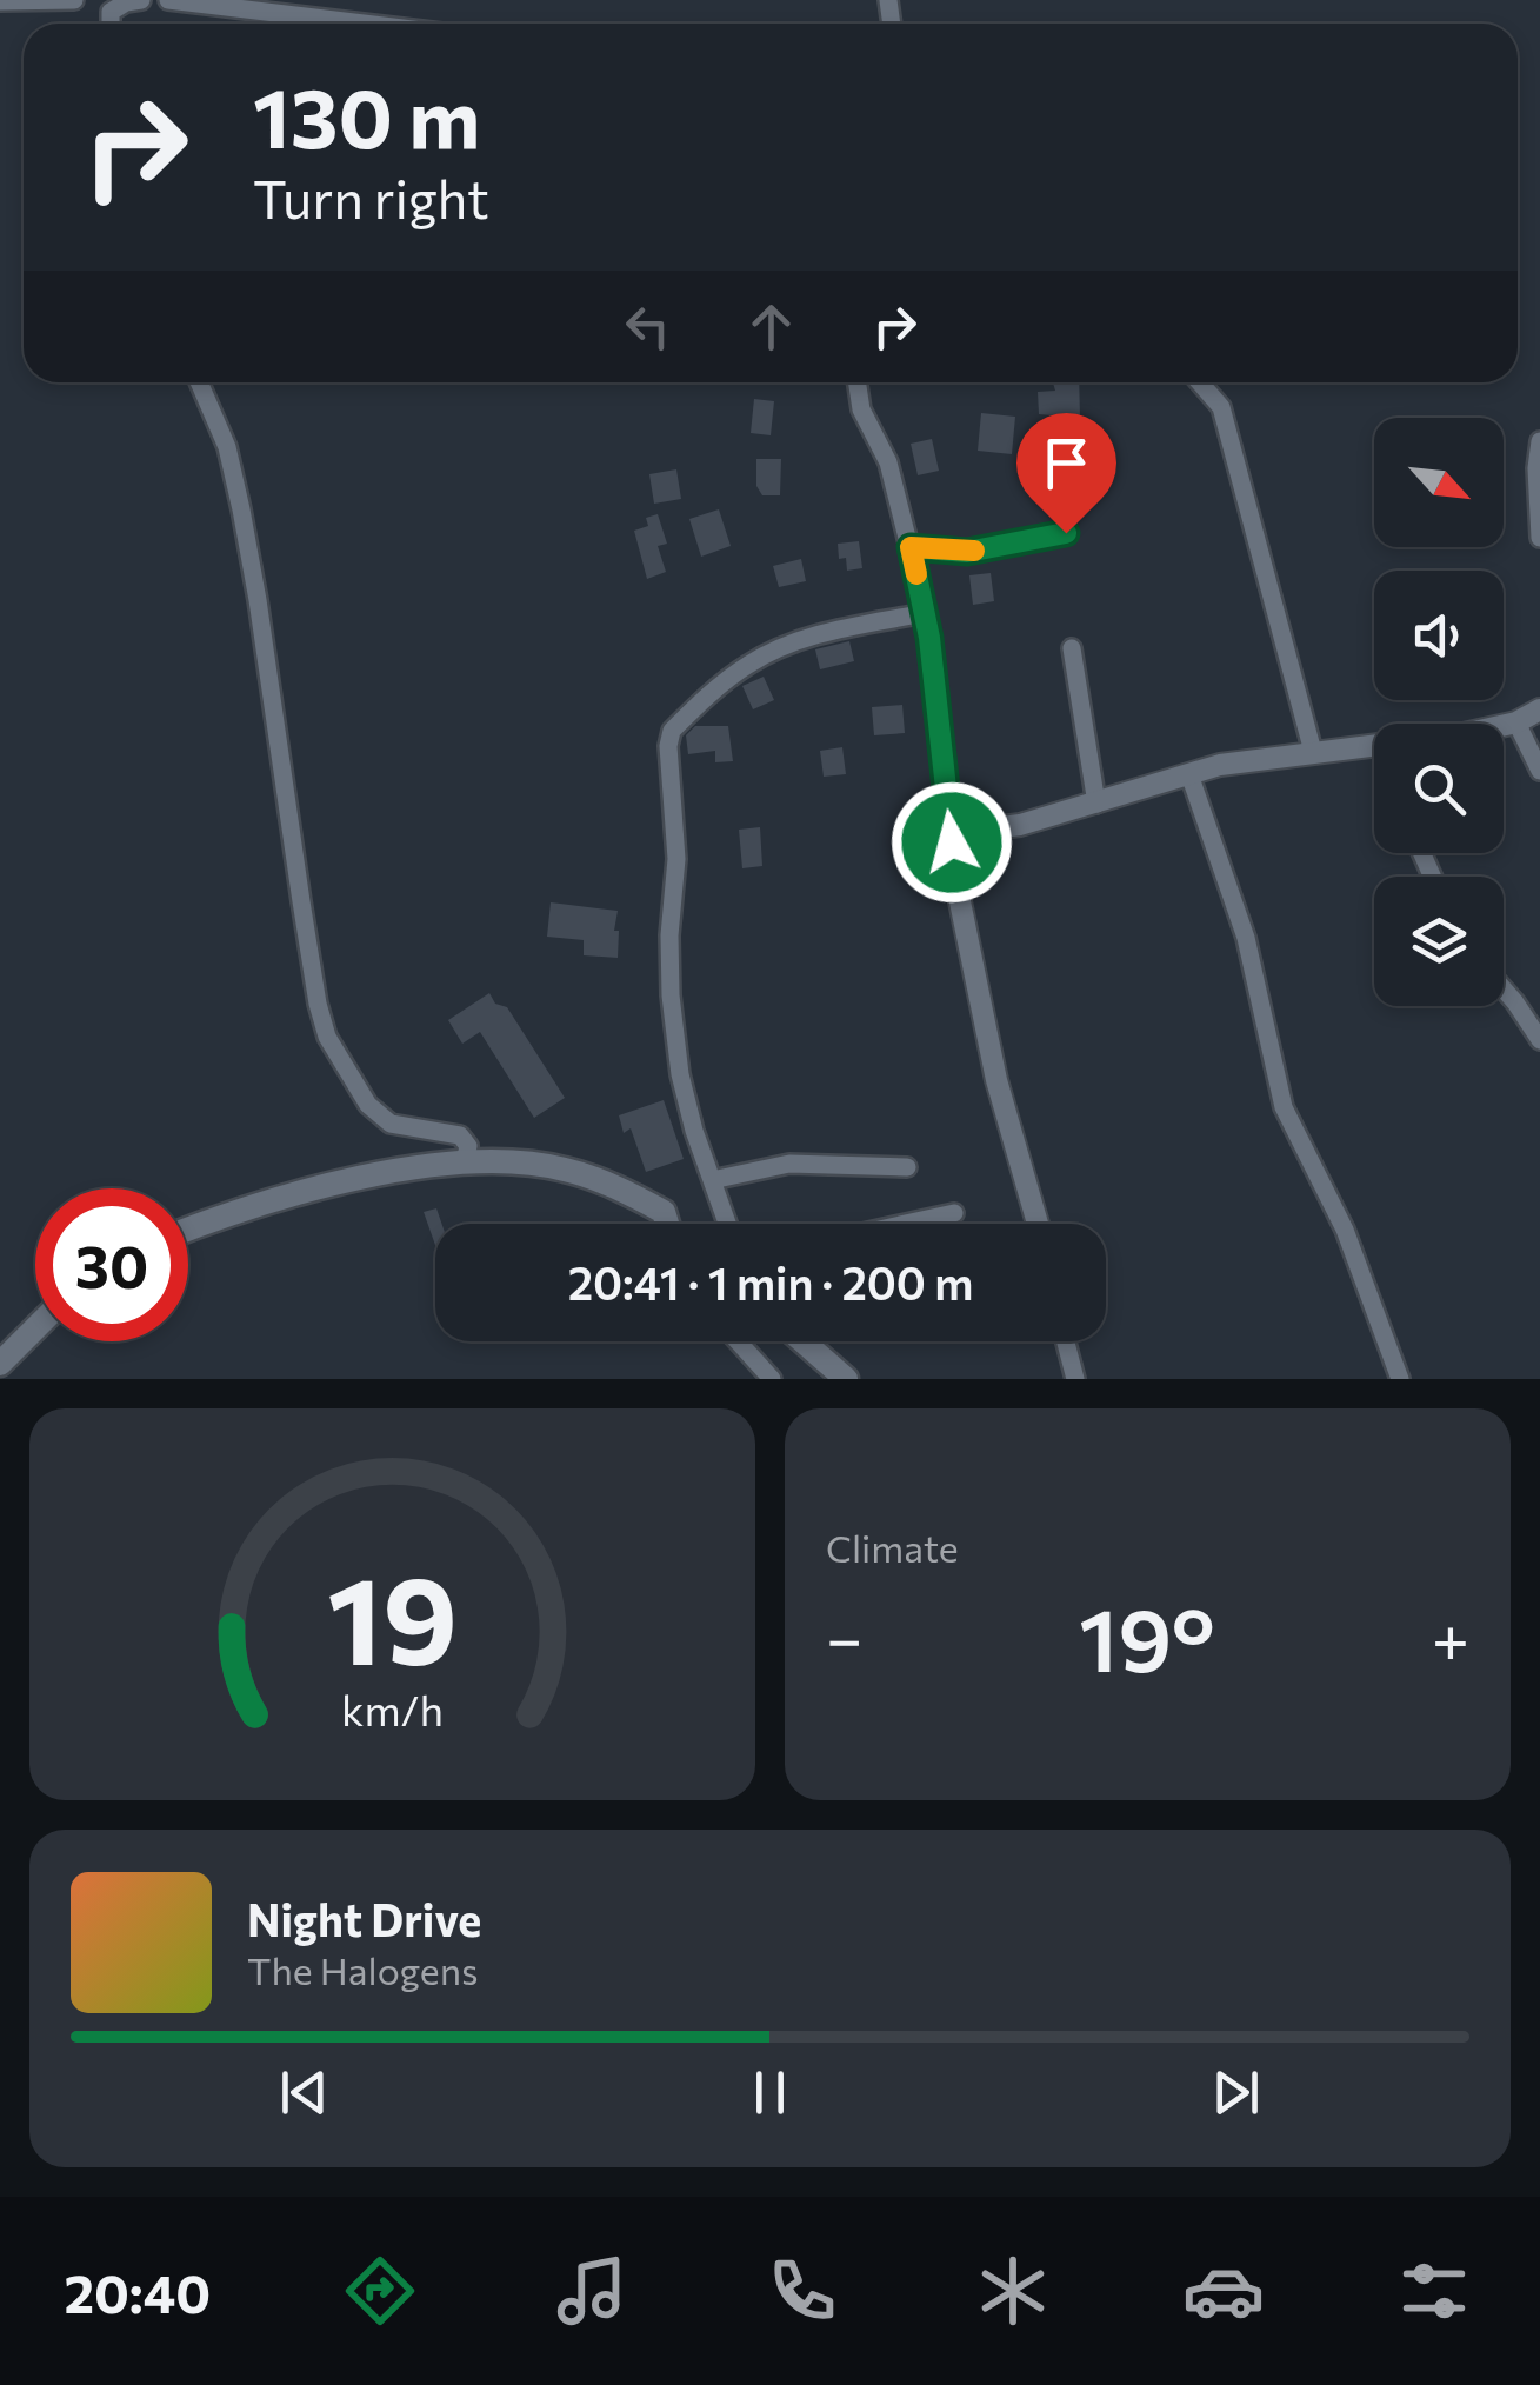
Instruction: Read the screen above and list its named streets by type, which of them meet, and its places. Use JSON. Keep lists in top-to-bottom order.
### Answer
{
  "north": "bottom right",
  "page": {
    "turn": ["130 m", "Turn right"],
    "limit": "30",
    "trip": "20:41 · 1 min · 200 m",
    "tile": "Climate",
    "heat": ["−", "19°", "+"],
    "song": ["Night Drive", "The Halogens"],
    "tabs": "20:40",
    "gauge": ["19", "km/h"]
  }
}
